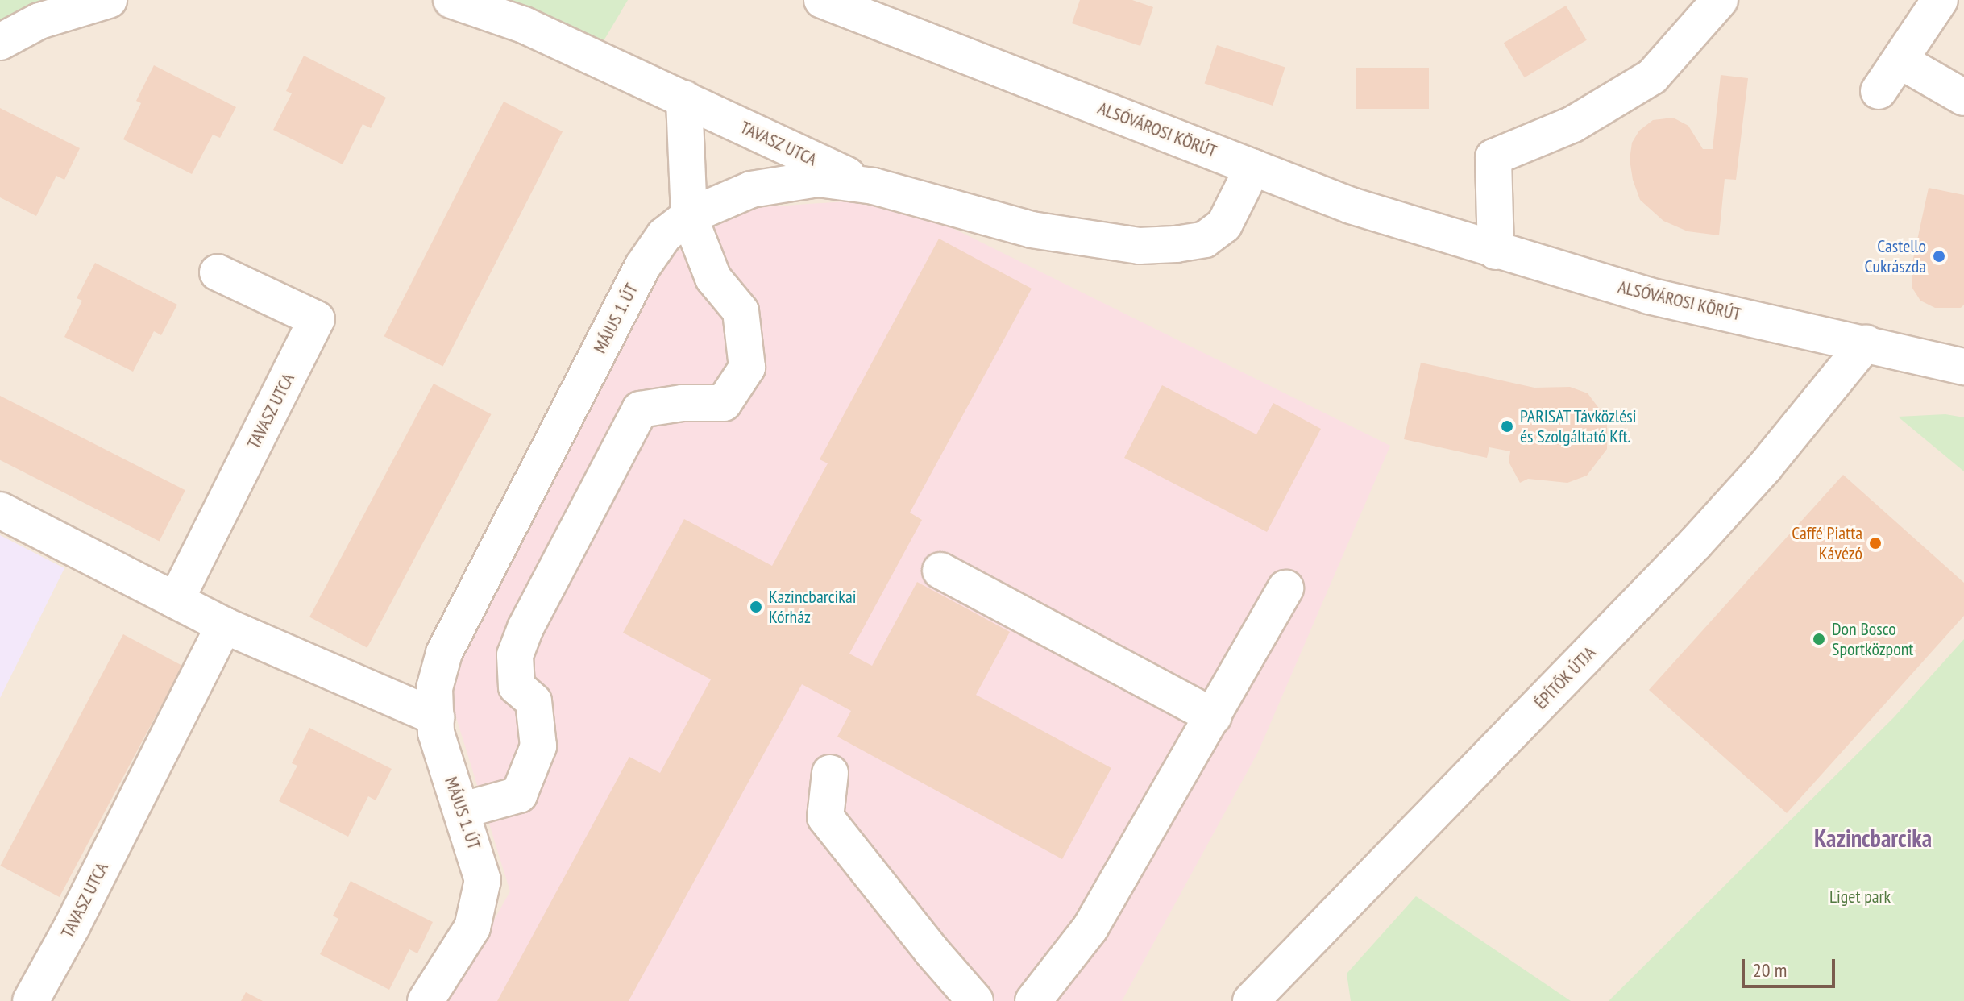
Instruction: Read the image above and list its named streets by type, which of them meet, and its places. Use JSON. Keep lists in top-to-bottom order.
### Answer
{
  "streets": {
    "street": [
      "ALSÓVÁROSI KÖRÚT",
      "TAVASZ UTCA",
      "MÁJUS 1. ÚT",
      "ÉPÍTŐK ÚTJA"
    ]
  },
  "crossings": [
    ["ALSÓVÁROSI KÖRÚT", "MÁJUS 1. ÚT"],
    ["ALSÓVÁROSI KÖRÚT", "ÉPÍTŐK ÚTJA"],
    ["TAVASZ UTCA", "MÁJUS 1. ÚT"]
  ],
  "districts": ["Kazincbarcika"],
  "parks": ["Liget park"],
  "places": [
    "Castello Cukrászda",
    "PARISAT Távközlési és Szolgáltató Kft.",
    "Caffé Piatta Kávézó",
    "Kazincbarcikai Kórház",
    "Don Bosco Sportközpont"
  ],
  "scale_bar": "20 m"
}
